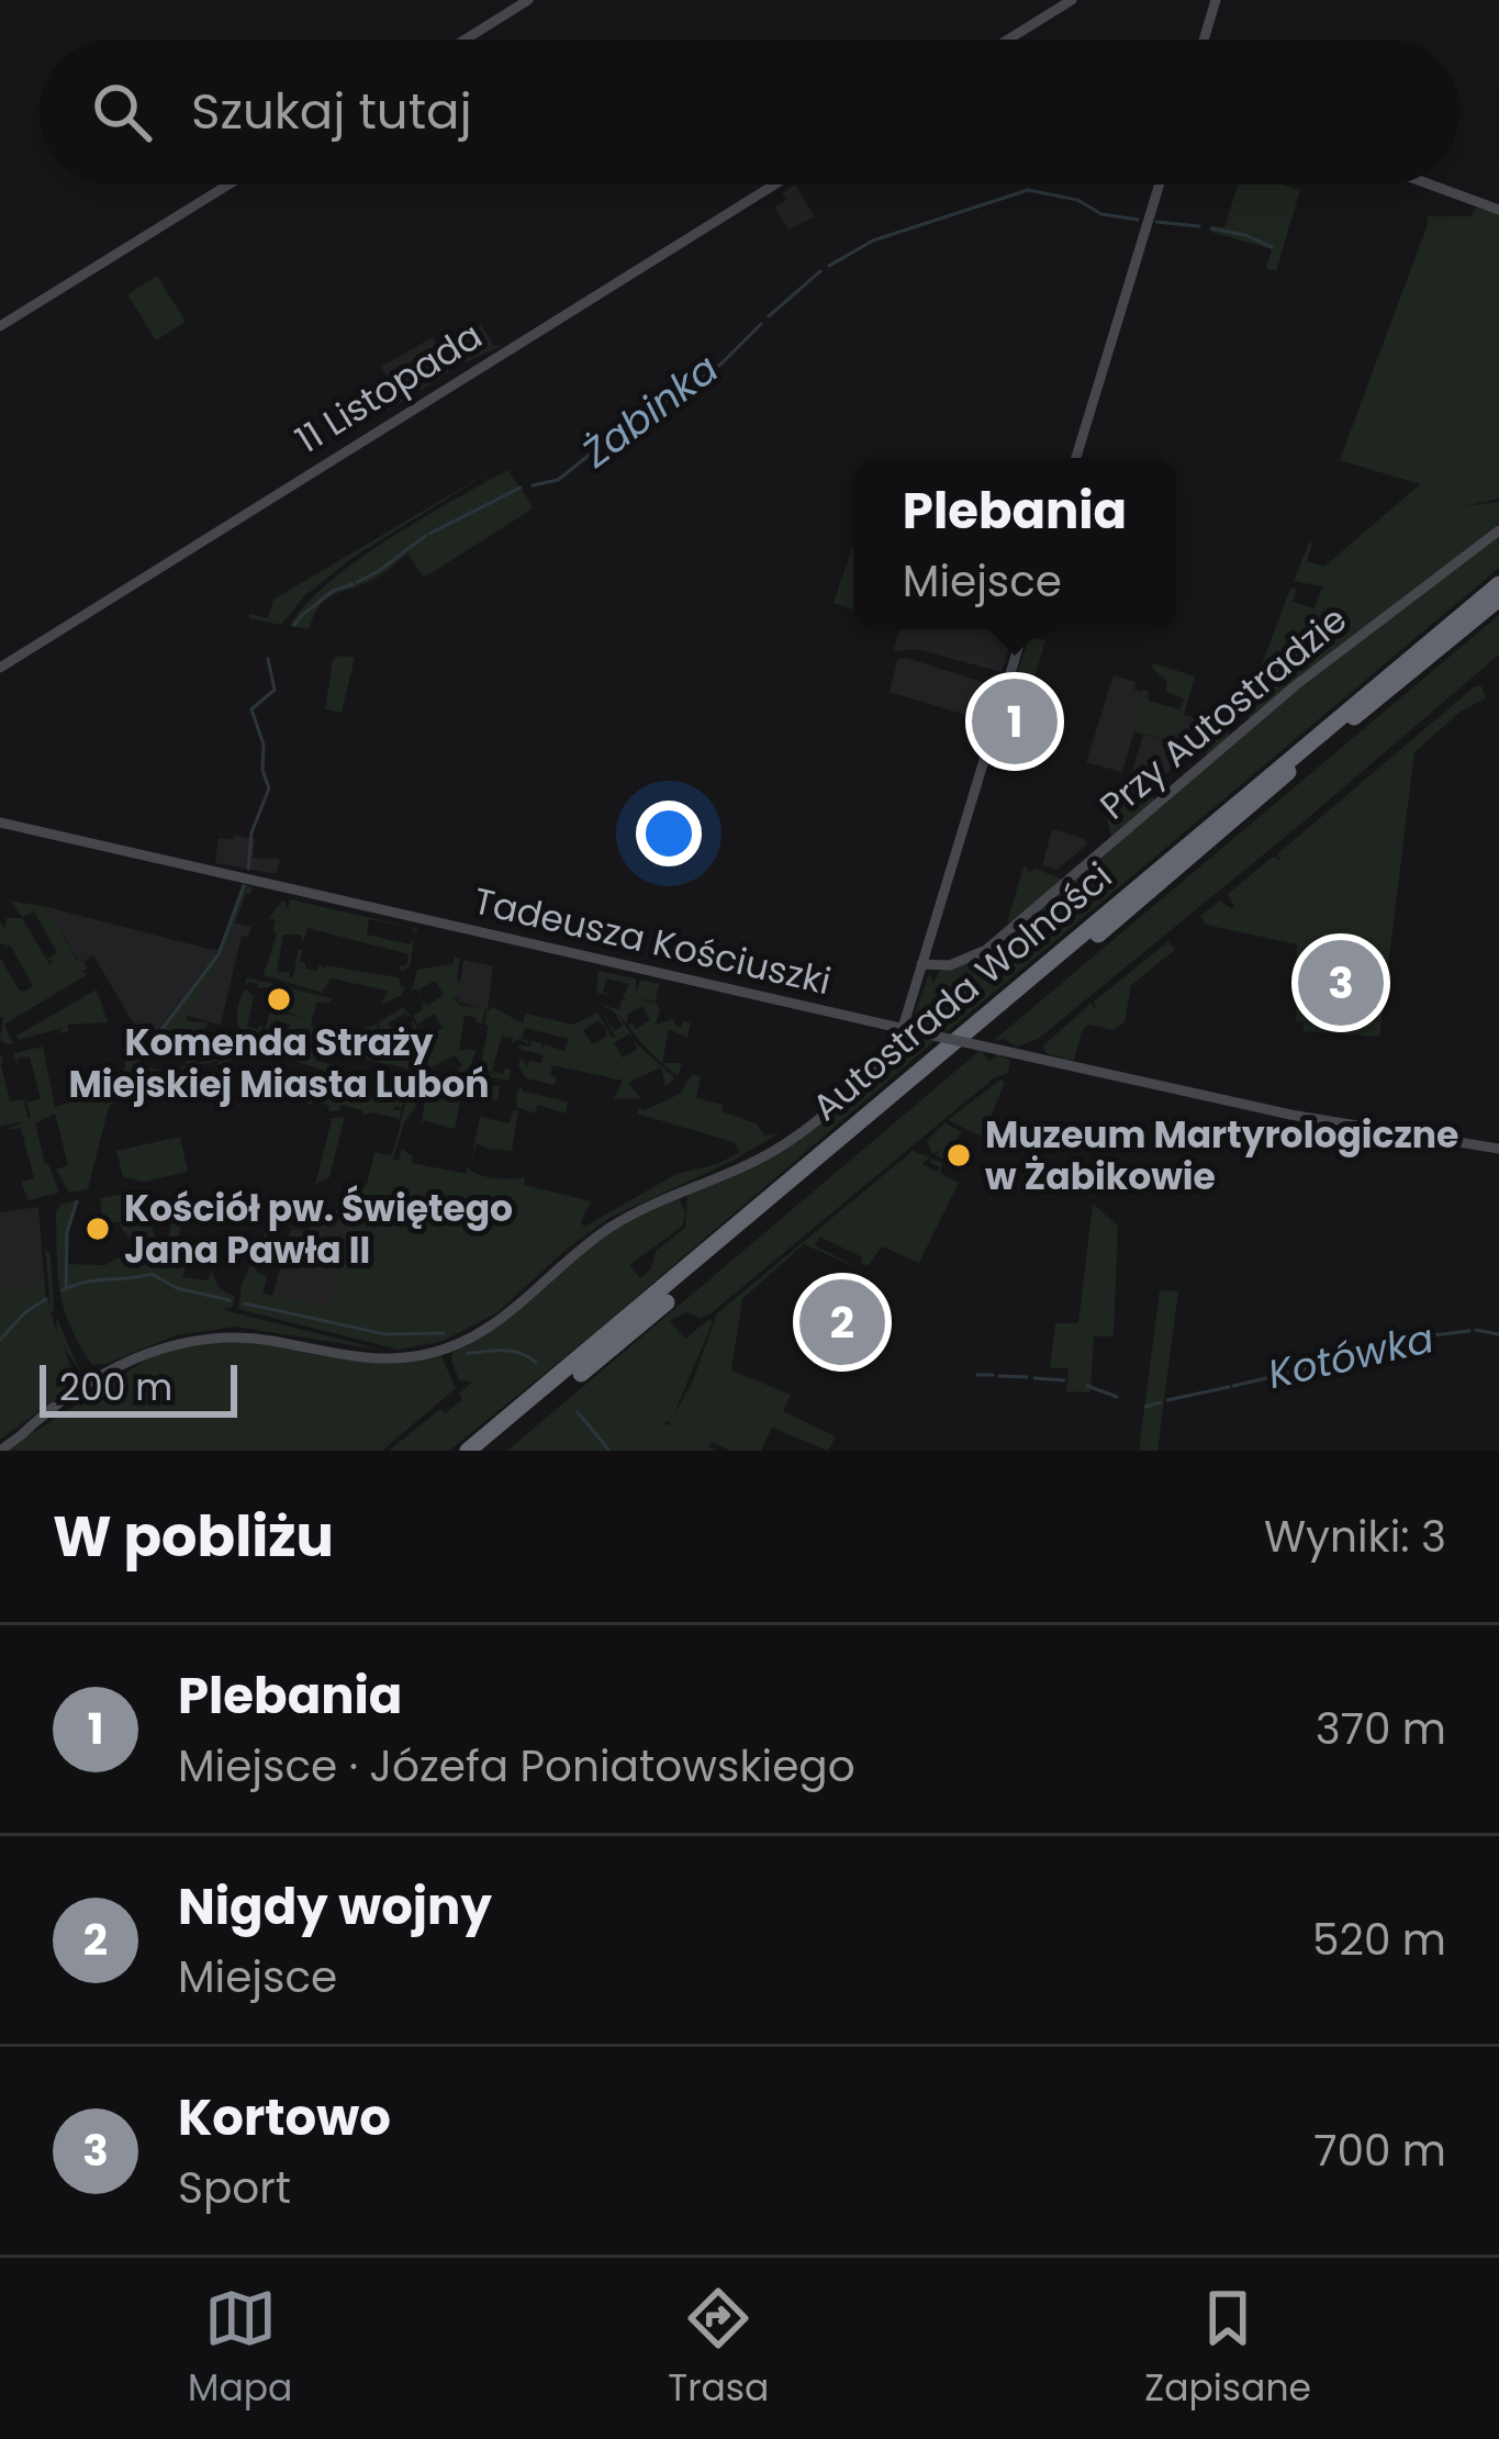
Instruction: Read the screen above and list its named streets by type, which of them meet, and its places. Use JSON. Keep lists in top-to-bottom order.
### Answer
{
  "streets": {
    "highway": ["Autostrada Wolności"],
    "street": ["11 Listopada", "Przy Autostradzie", "Tadeusza Kościuszki"]
  },
  "water": ["Żabinka", "Kotówka"],
  "places": ["Komenda Straży Miejskiej Miasta Luboń", "Muzeum Martyrologiczne w Żabikowie", "Kościół pw. Świętego Jana Pawła II"],
  "scale_bar": "200 m",
  "page": {
    "search": "Szukaj tutaj",
    "popup": ["Plebania", "Miejsce"],
    "pins": ["1", "3", "2"],
    "scale": "200 m",
    "heading": ["W pobliżu", "Wyniki: 3"],
    "list": [
      {
        "mark": "1",
        "name": "Plebania",
        "note": "Miejsce · Józefa Poniatowskiego",
        "value": "370 m"
      },
      {
        "mark": "2",
        "name": "Nigdy wojny",
        "note": "Miejsce",
        "value": "520 m"
      },
      {
        "mark": "3",
        "name": "Kortowo",
        "note": "Sport",
        "value": "700 m"
      }
    ],
    "nav": ["Mapa", "Trasa", "Zapisane"]
  }
}
